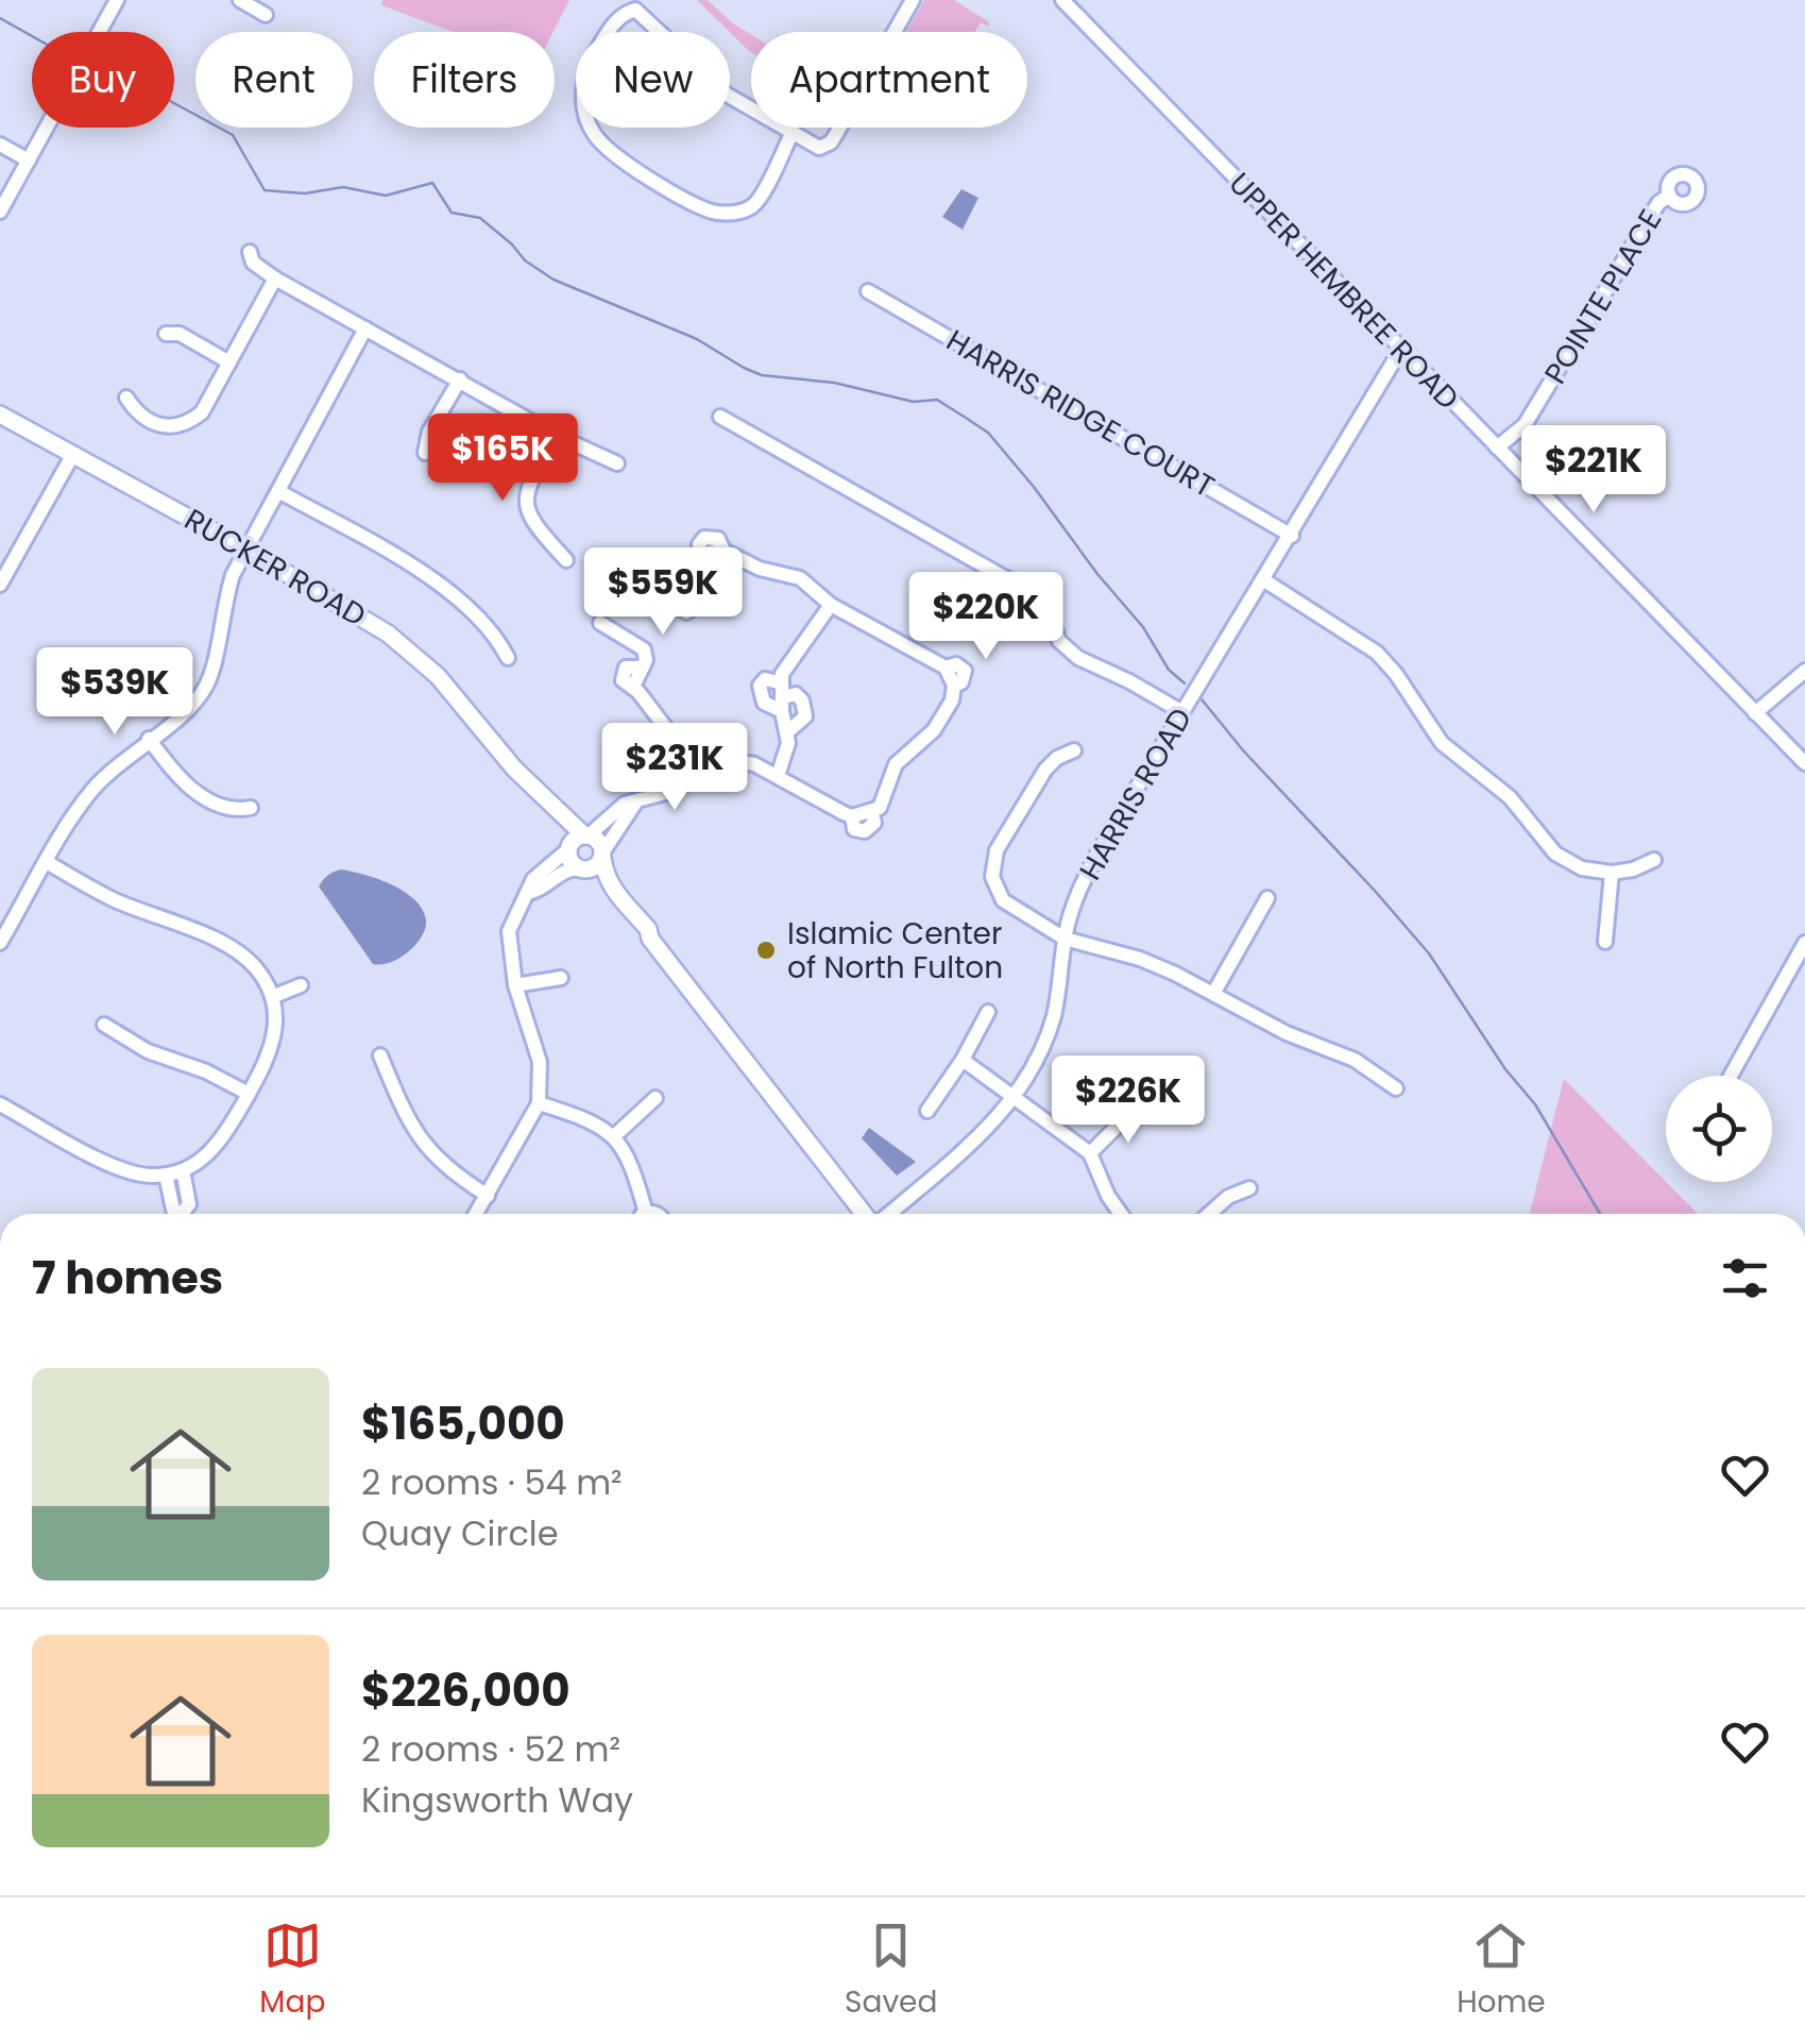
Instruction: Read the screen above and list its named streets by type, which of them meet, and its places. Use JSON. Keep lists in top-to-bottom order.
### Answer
{
  "streets": {
    "main road": ["RUCKER ROAD"],
    "street": [
      "UPPER HEMBREE ROAD",
      "POINTE PLACE",
      "HARRIS RIDGE COURT",
      "HARRIS ROAD"
    ]
  },
  "crossings": [
    ["UPPER HEMBREE ROAD", "POINTE PLACE"],
    ["UPPER HEMBREE ROAD", "HARRIS ROAD"],
    ["HARRIS RIDGE COURT", "HARRIS ROAD"]
  ],
  "places": ["Islamic Center of North Fulton"],
  "page": {
    "chip": [
      "Buy",
      "Rent",
      "Filters",
      "New",
      "Apartment"
    ],
    "price": [
      "$165K",
      "$221K",
      "$559K",
      "$220K",
      "$539K",
      "$231K",
      "$226K"
    ],
    "heading": "7 homes",
    "list": [
      {
        "name": "$165,000",
        "note": "2 rooms · 54 m² · Quay Circle"
      },
      {
        "name": "$226,000",
        "note": "2 rooms · 52 m² · Kingsworth Way"
      }
    ],
    "tabs": ["Map", "Saved", "Home"]
  }
}
